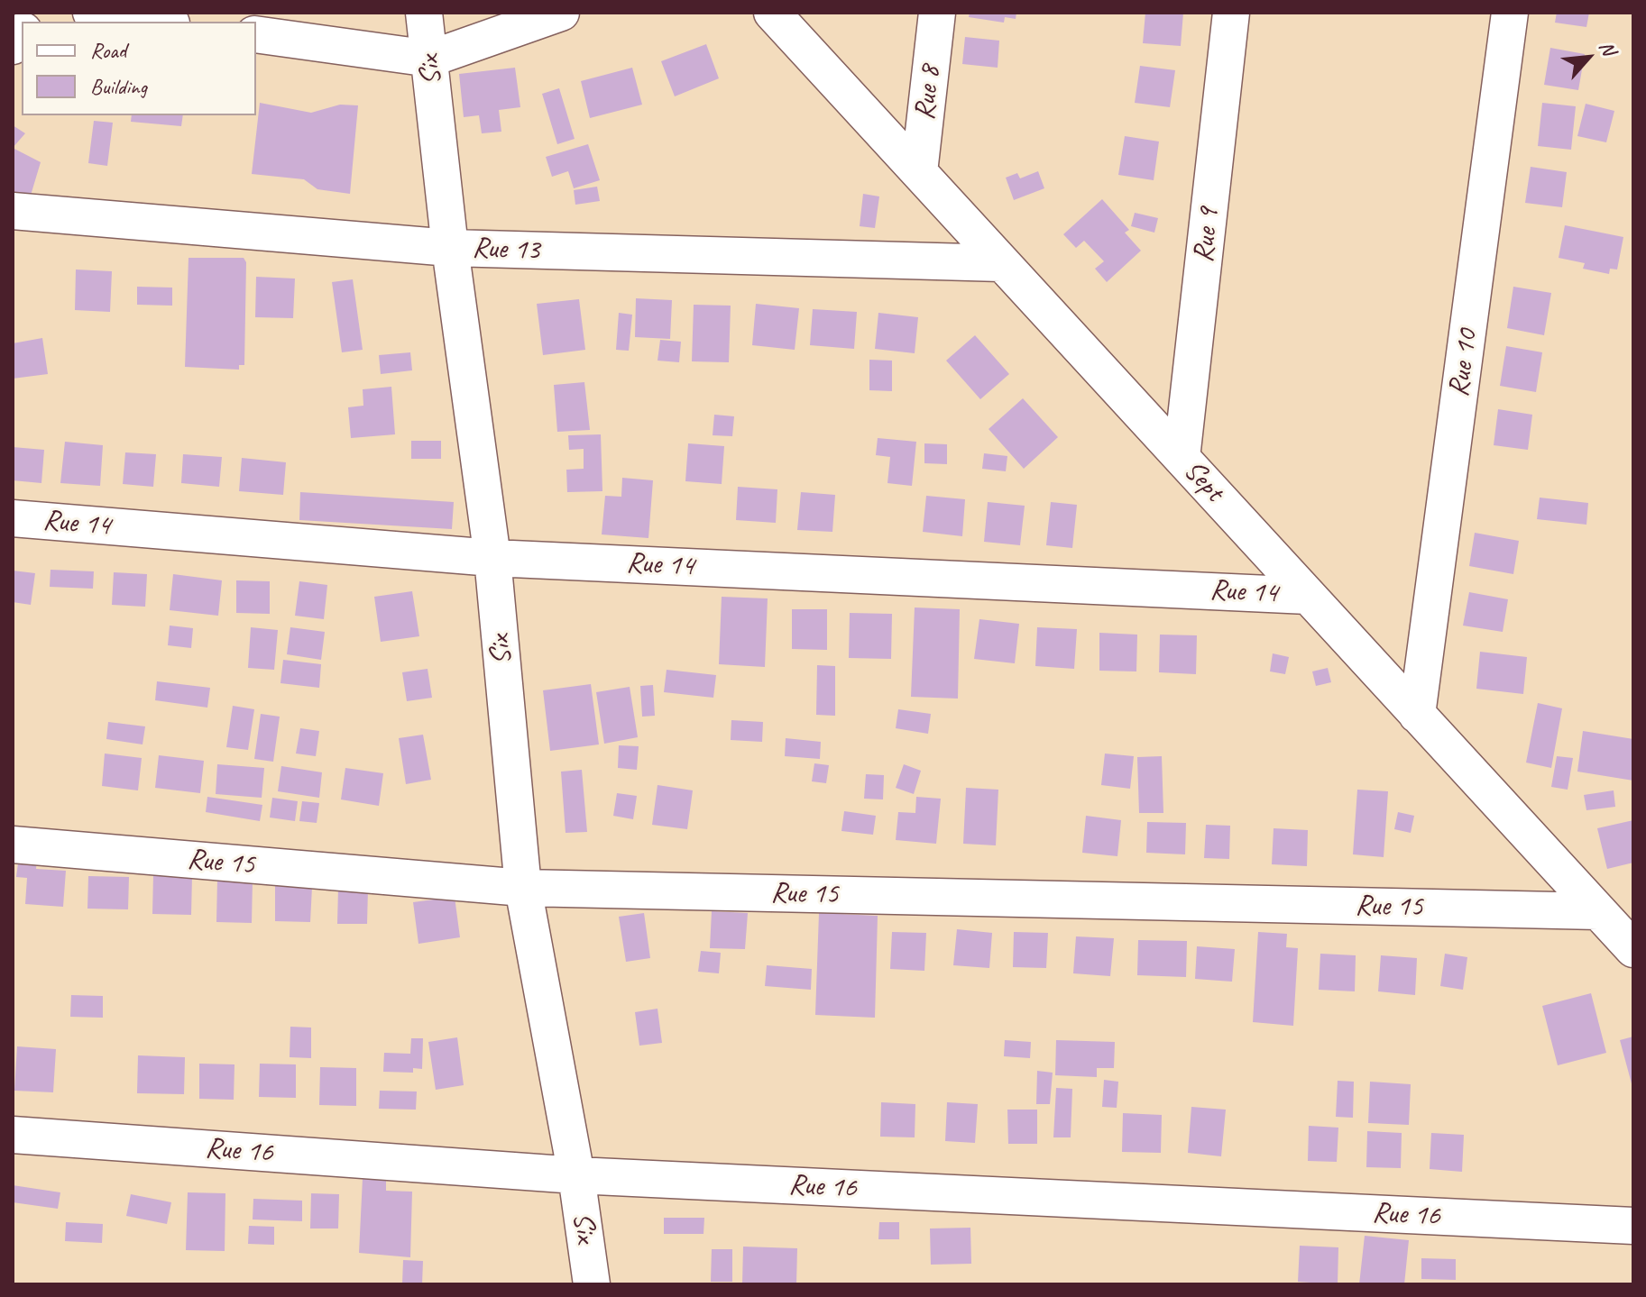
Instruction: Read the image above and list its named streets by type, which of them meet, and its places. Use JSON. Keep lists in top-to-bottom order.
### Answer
{
  "streets": {
    "street": [
      "Six",
      "Rue 8",
      "Rue 9",
      "Rue 13",
      "Rue 10",
      "Sept",
      "Rue 14",
      "Rue 15",
      "Rue 16"
    ]
  },
  "crossings": [
    ["Six", "Rue 13"],
    ["Six", "Rue 14"],
    ["Six", "Rue 15"],
    ["Six", "Rue 16"],
    ["Rue 8", "Sept"],
    ["Rue 9", "Sept"],
    ["Rue 13", "Sept"],
    ["Rue 10", "Sept"],
    ["Sept", "Rue 14"],
    ["Sept", "Rue 15"]
  ],
  "legend": ["Road", "Building"],
  "north": "top right"
}
